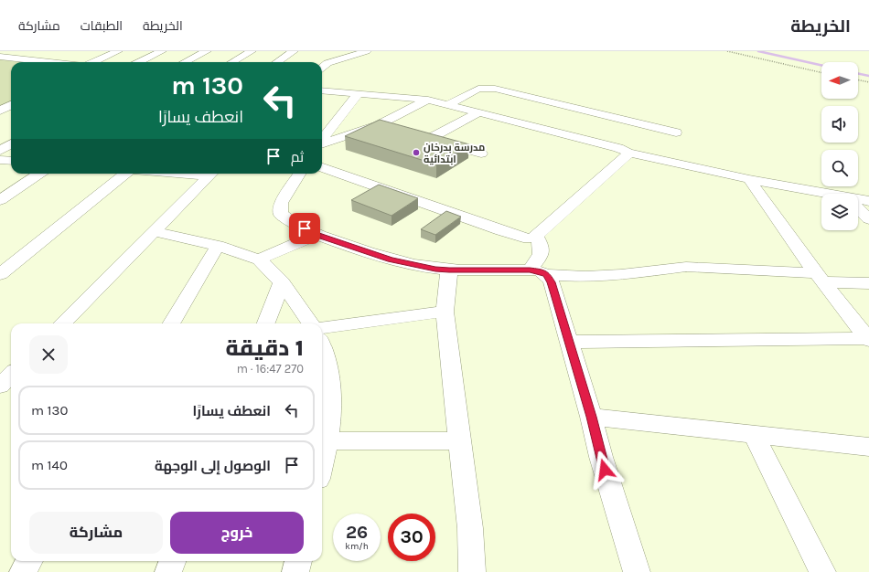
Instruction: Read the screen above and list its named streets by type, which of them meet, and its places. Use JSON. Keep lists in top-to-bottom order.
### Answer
{
  "places": ["مدرسة بدرخان ابتدائية"],
  "north": "left",
  "page": {
    "header": "الخريطة",
    "nav": ["الخريطة", "الطبقات", "مشاركة"],
    "turn": ["130 m", "انعطف يسارًا"],
    "then": "ثم",
    "heading": ["1 دقيقة", "270 m · 16:47"],
    "list": [
      {
        "name": "انعطف يسارًا",
        "value": "130 m"
      },
      {
        "name": "الوصول إلى الوجهة",
        "value": "140 m"
      }
    ],
    "buttons": ["خروج", "مشاركة"],
    "speed": "26 km/h",
    "limit": "30"
  }
}
